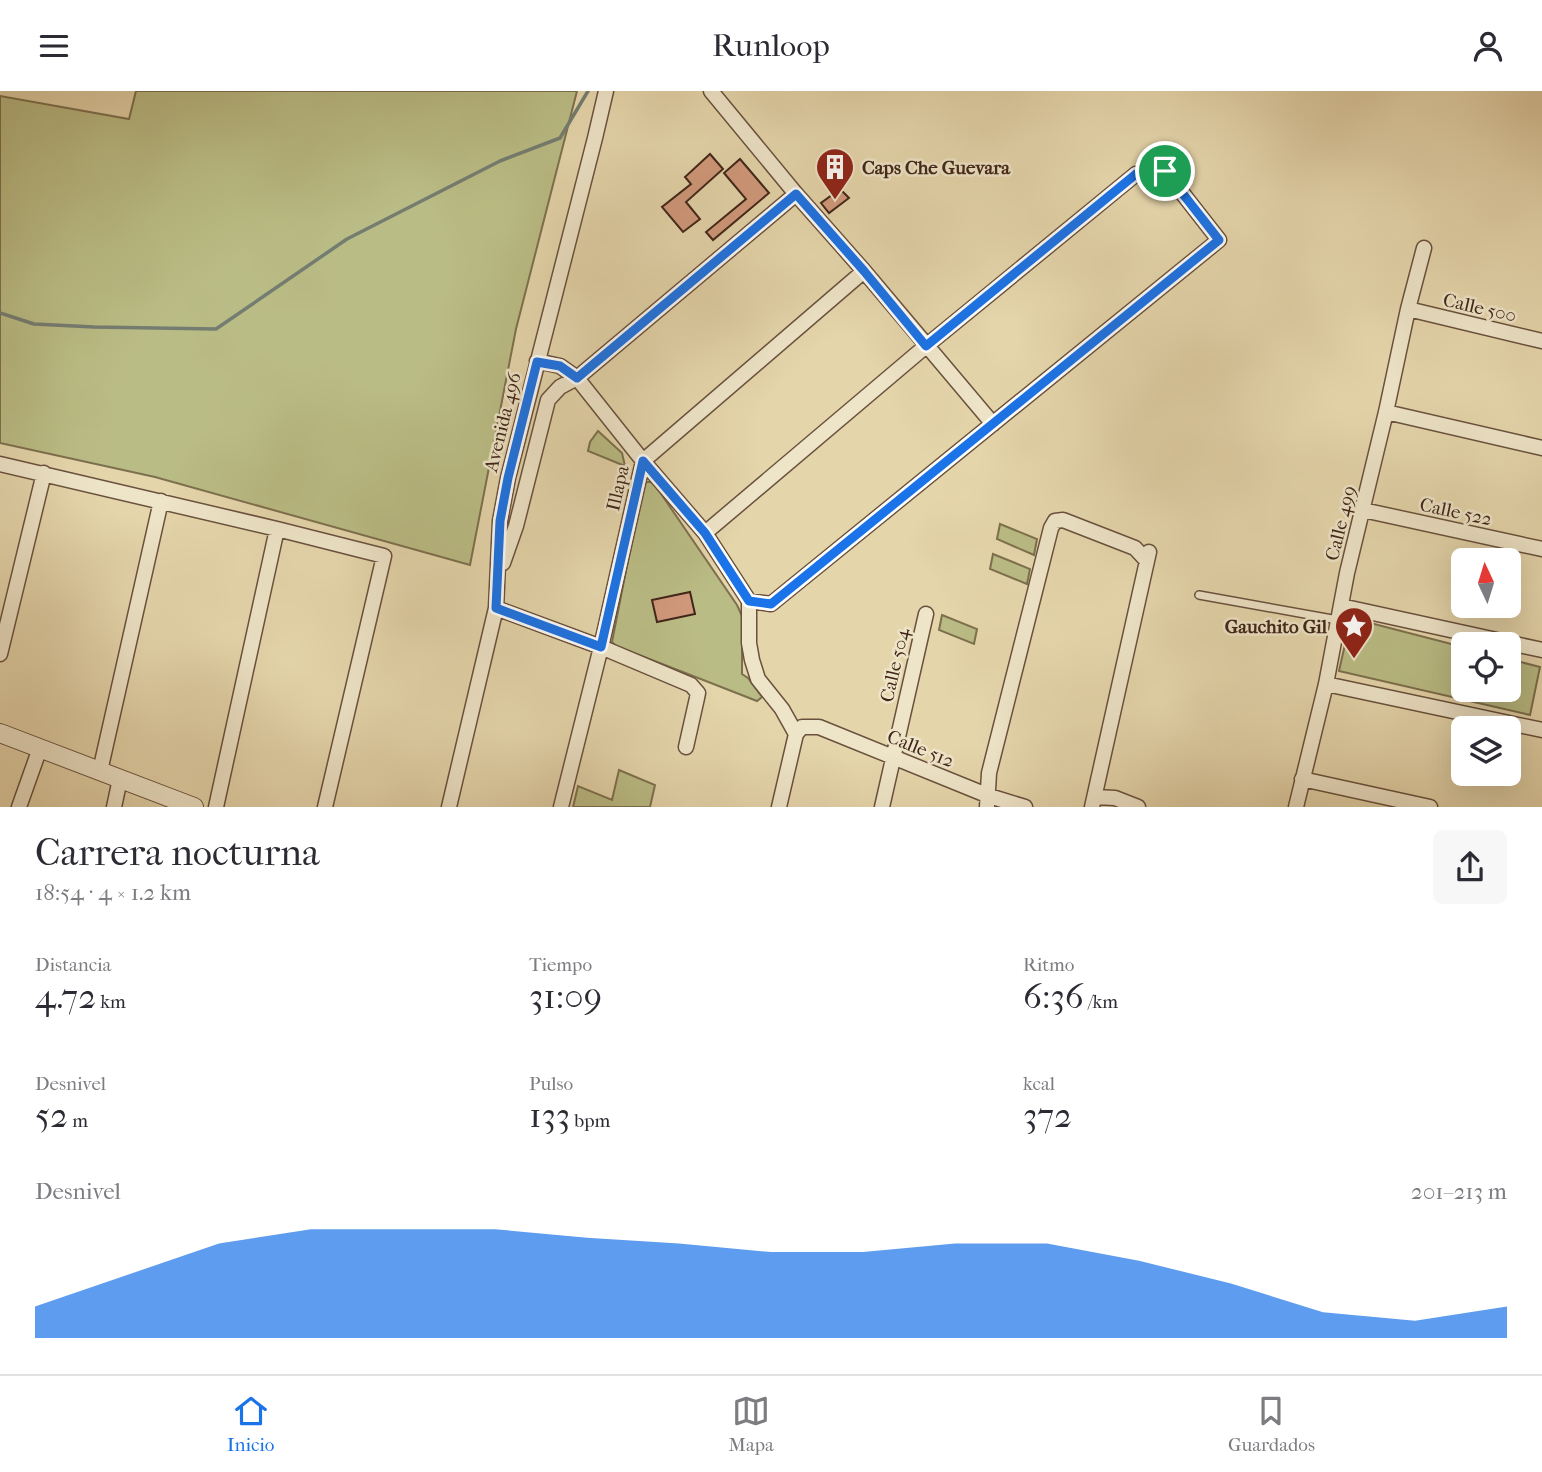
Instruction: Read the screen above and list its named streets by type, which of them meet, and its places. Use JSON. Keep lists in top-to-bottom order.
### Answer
{
  "streets": {
    "street": [
      "Calle 500",
      "Avenida 496",
      "Illapa",
      "Calle 522",
      "Calle 499",
      "Calle 504",
      "Calle 512"
    ]
  },
  "crossings": [
    ["Calle 500", "Calle 499"],
    ["Calle 522", "Calle 499"],
    ["Calle 504", "Calle 512"]
  ],
  "places": {
    "building": ["Caps Che Guevara"],
    "place": ["Gauchito Gil"]
  },
  "north": "top",
  "page": {
    "header": "Runloop",
    "heading": ["Carrera nocturna", "18:54 · 4 × 1.2 km"],
    "stats": [
      ["Distancia", "4.72 km"],
      ["Tiempo", "31:09"],
      ["Ritmo", "6:36 /km"],
      ["Desnivel", "52 m"],
      ["Pulso", "133 bpm"],
      ["kcal", "372"]
    ],
    "chart": ["Desnivel", "201–213 m"],
    "tabs": ["Inicio", "Mapa", "Guardados"]
  }
}
